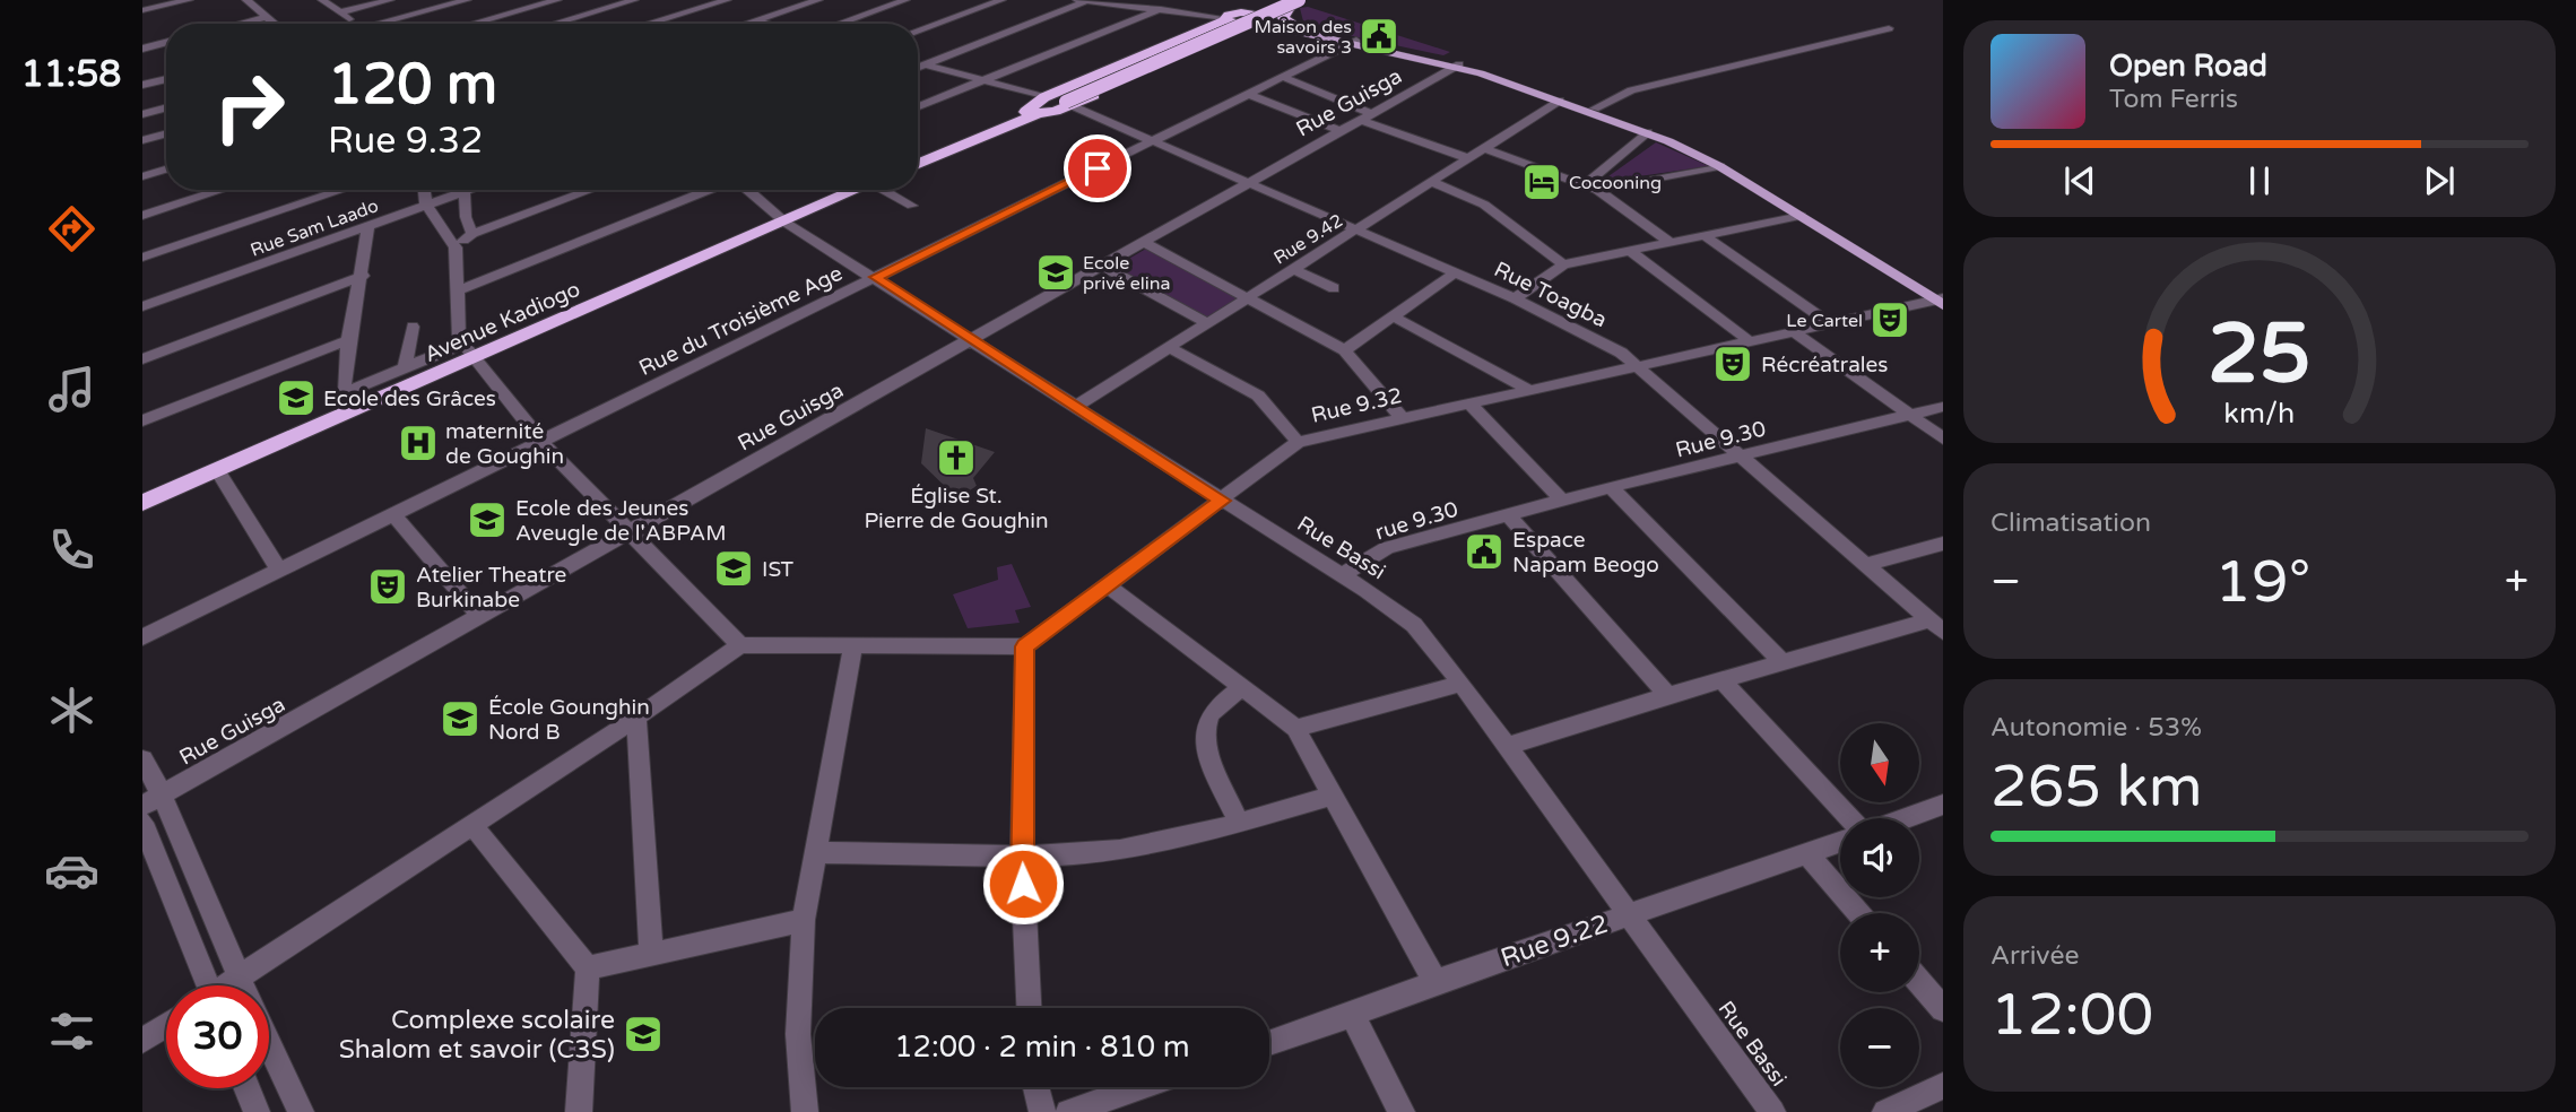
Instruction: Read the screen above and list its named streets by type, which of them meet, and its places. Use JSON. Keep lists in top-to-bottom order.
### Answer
{
  "streets": {
    "highway": ["Avenue Kadiogo"],
    "street": [
      "Rue Guisga",
      "Rue Sam Laado",
      "Rue 9.42",
      "Rue Toagba",
      "Rue du Troisième Age",
      "Rue 9.32",
      "Rue 9.30",
      "rue 9.30",
      "Rue Bassi",
      "Rue 9.22"
    ]
  },
  "crossings": [
    ["Rue Guisga", "Rue Toagba"],
    ["Rue Guisga", "Rue Bassi"],
    ["Rue 9.42", "Rue Toagba"],
    ["Rue 9.42", "Rue Bassi"],
    ["Rue Toagba", "Rue du Troisième Age"],
    ["Rue Toagba", "Rue 9.32"],
    ["Rue Toagba", "Rue 9.30"],
    ["Rue du Troisième Age", "Rue Bassi"],
    ["Avenue Kadiogo", "Rue Bassi"],
    ["Rue 9.32", "Rue Bassi"],
    ["Rue 9.30", "rue 9.30"],
    ["rue 9.30", "Rue Bassi"],
    ["Rue Bassi", "Rue 9.22"]
  ],
  "places": {
    "public building": ["Maison des savoirs 3", "Espace Napam Beogo"],
    "hotel": ["Cocooning"],
    "school or university": [
      "Ecole privé elina",
      "Ecole des Grâces",
      "Ecole des Jeunes Aveugle de l'ABPAM",
      "IST",
      "École Gounghin Nord B",
      "Complexe scolaire Shalom et savoir (C3S)"
    ],
    "theatre": ["Le Cartel", "Récréatrales", "Atelier Theatre Burkinabe"],
    "hospital": ["maternité de Goughin"],
    "church": ["Église St. Pierre de Goughin"]
  },
  "north": "bottom",
  "page": {
    "tabs": "11:58",
    "turn": ["120 m", "Rue 9.32"],
    "song": ["Open Road", "Tom Ferris"],
    "tile": [
      "Climatisation",
      ["Autonomie · 53%", "265 km"],
      ["Arrivée", "12:00"]
    ],
    "heat": ["−", "19°", "+"],
    "map_buttons": ["+", "−"],
    "limit": "30",
    "trip": "12:00 · 2 min · 810 m",
    "gauge": ["25", "km/h"]
  }
}
